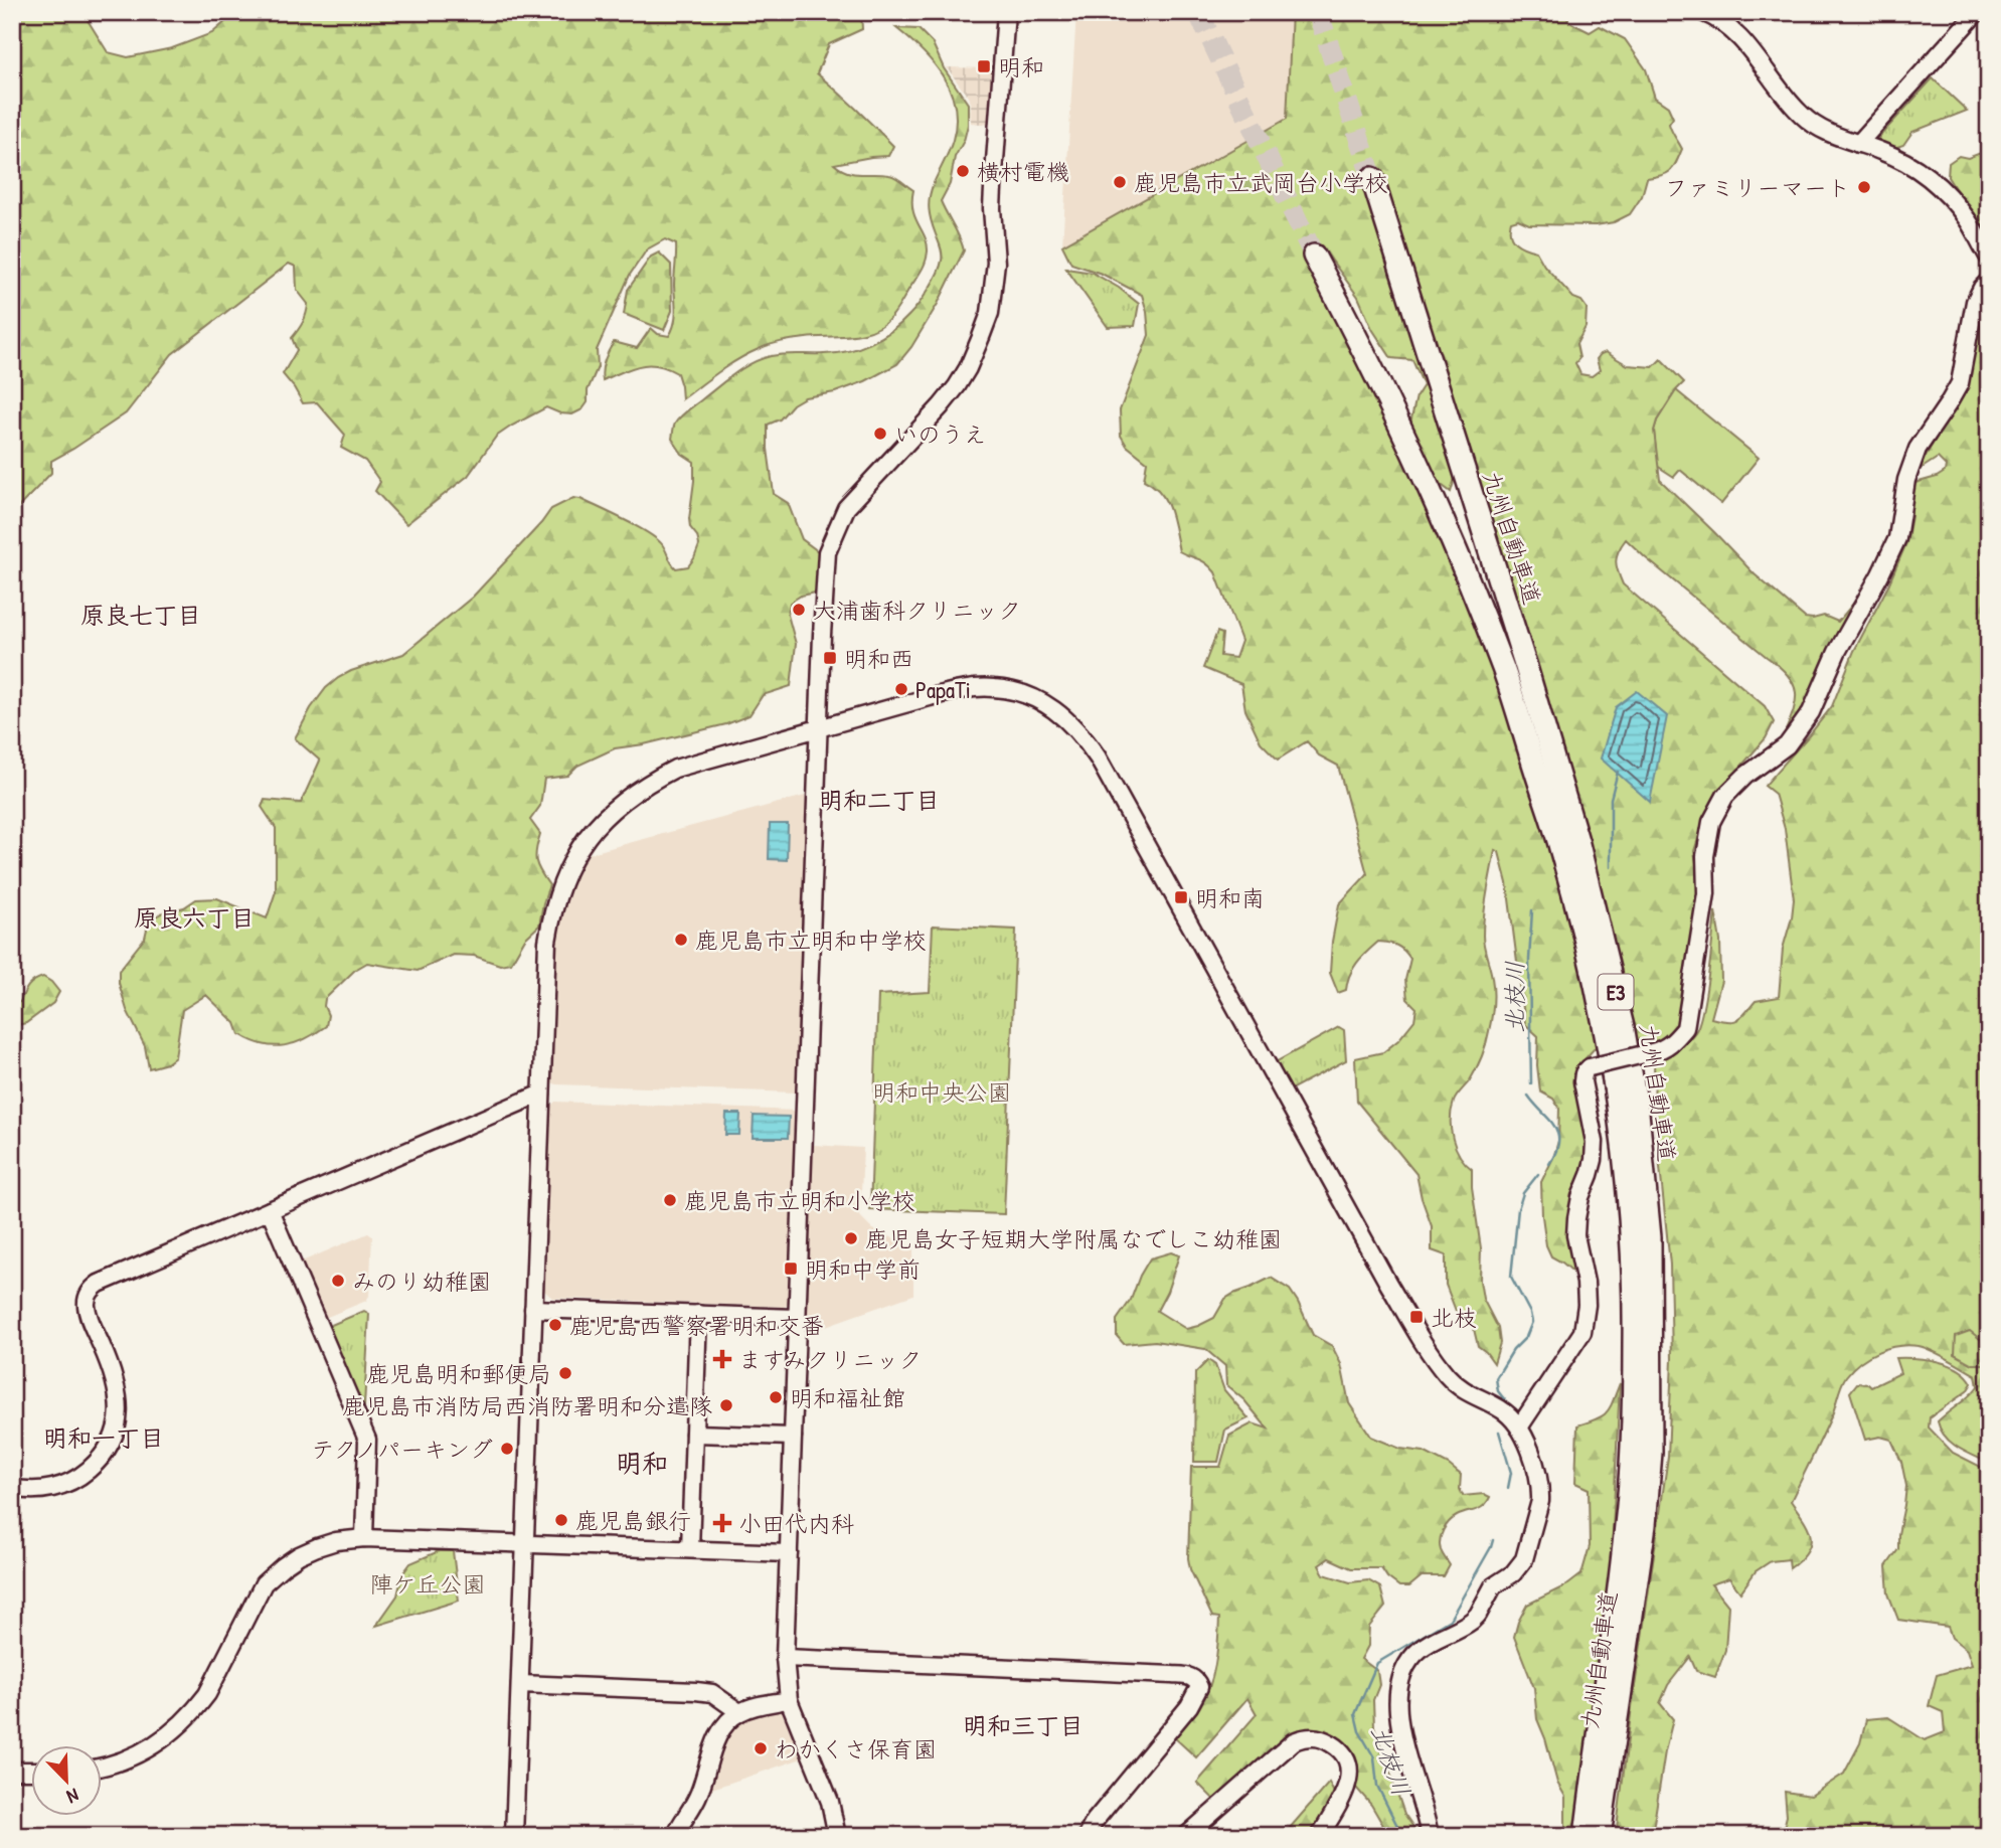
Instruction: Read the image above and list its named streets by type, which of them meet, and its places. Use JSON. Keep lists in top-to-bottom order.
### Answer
{
  "streets": {
    "highway": ["九州自動車道", "E3"]
  },
  "districts": [
    "原良七丁目",
    "明和二丁目",
    "原良六丁目",
    "明和一丁目",
    "明和",
    "明和三丁目"
  ],
  "water": ["北枝川"],
  "parks": ["明和中央公園", "陣ケ丘公園"],
  "places": {
    "transit": [
      "明和",
      "明和西",
      "明和南",
      "明和中学前",
      "北枝"
    ],
    "other": [
      "横村電機",
      "鹿児島市立武岡台小学校",
      "ファミリーマート",
      "いのうえ",
      "大浦歯科クリニック",
      "PapaTi",
      "鹿児島市立明和中学校",
      "鹿児島市立明和小学校",
      "鹿児島女子短期大学附属なでしこ幼稚園",
      "みのり幼稚園",
      "鹿児島西警察署明和交番",
      "鹿児島明和郵便局",
      "明和福祉館",
      "鹿児島市消防局西消防署明和分遣隊",
      "テクノパーキング",
      "鹿児島銀行",
      "わかくさ保育園"
    ],
    "health": ["ますみクリニック", "小田代内科"]
  },
  "north": "bottom right"
}
